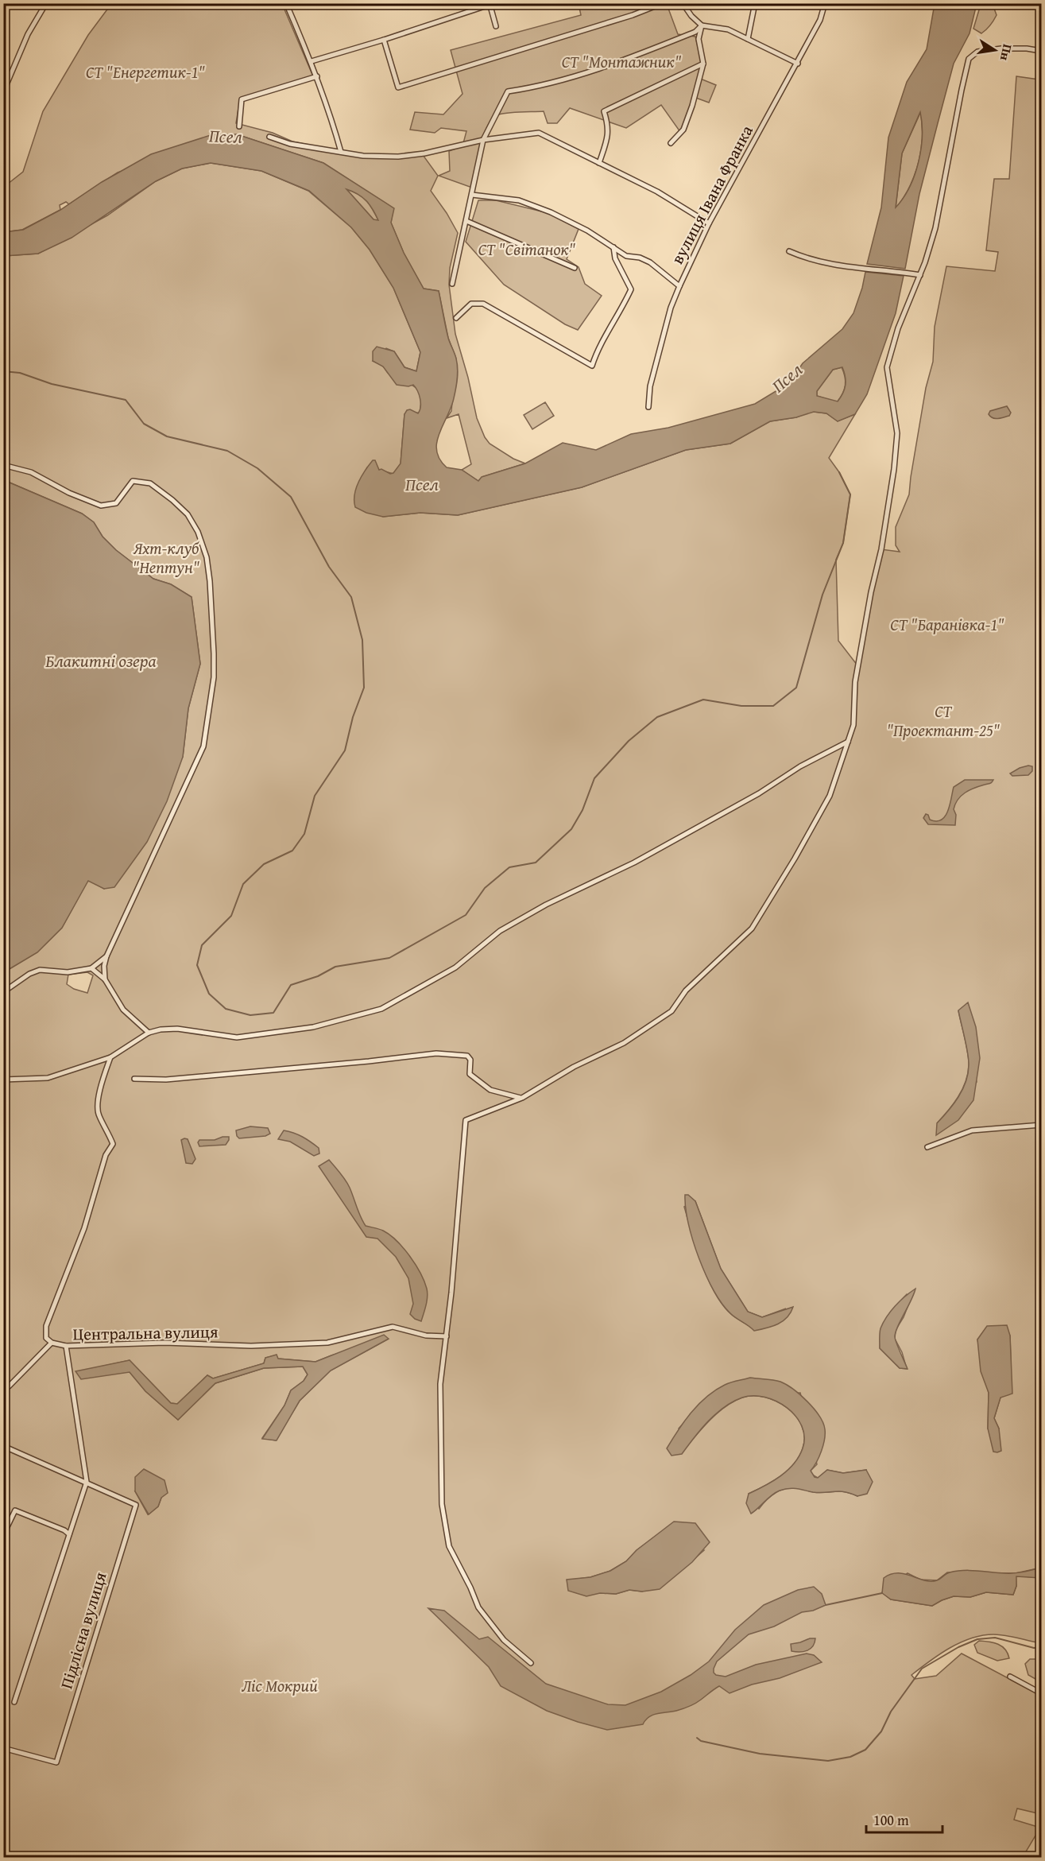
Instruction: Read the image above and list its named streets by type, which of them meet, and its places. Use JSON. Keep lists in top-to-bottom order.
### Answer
{
  "streets": {
    "street": ["вулиця Івана Франка", "Центральна вулиця", "Підлісна вулиця"]
  },
  "crossings": [
    ["Центральна вулиця", "Підлісна вулиця"]
  ],
  "water": ["Псел", "Блакитні озера"],
  "parks": [
    "СТ \"Монтажник\"",
    "СТ \"Енергетик-1\"",
    "СТ \"Світанок\"",
    "Яхт-клуб \"Нептун\"",
    "СТ \"Баранівка-1\"",
    "СТ \"Проектант-25\"",
    "Ліс Мокрий"
  ],
  "scale_bar": "100 m",
  "north": "right"
}
